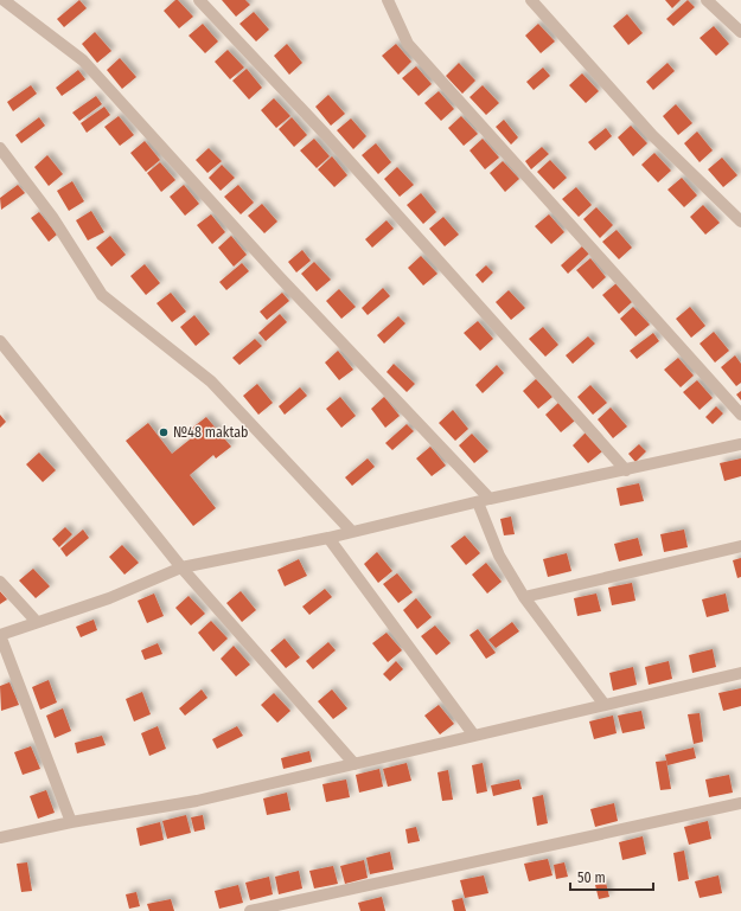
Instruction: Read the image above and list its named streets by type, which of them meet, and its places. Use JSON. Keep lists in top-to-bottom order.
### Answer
{
  "places": ["№48 maktab"],
  "scale_bar": "50 m"
}
